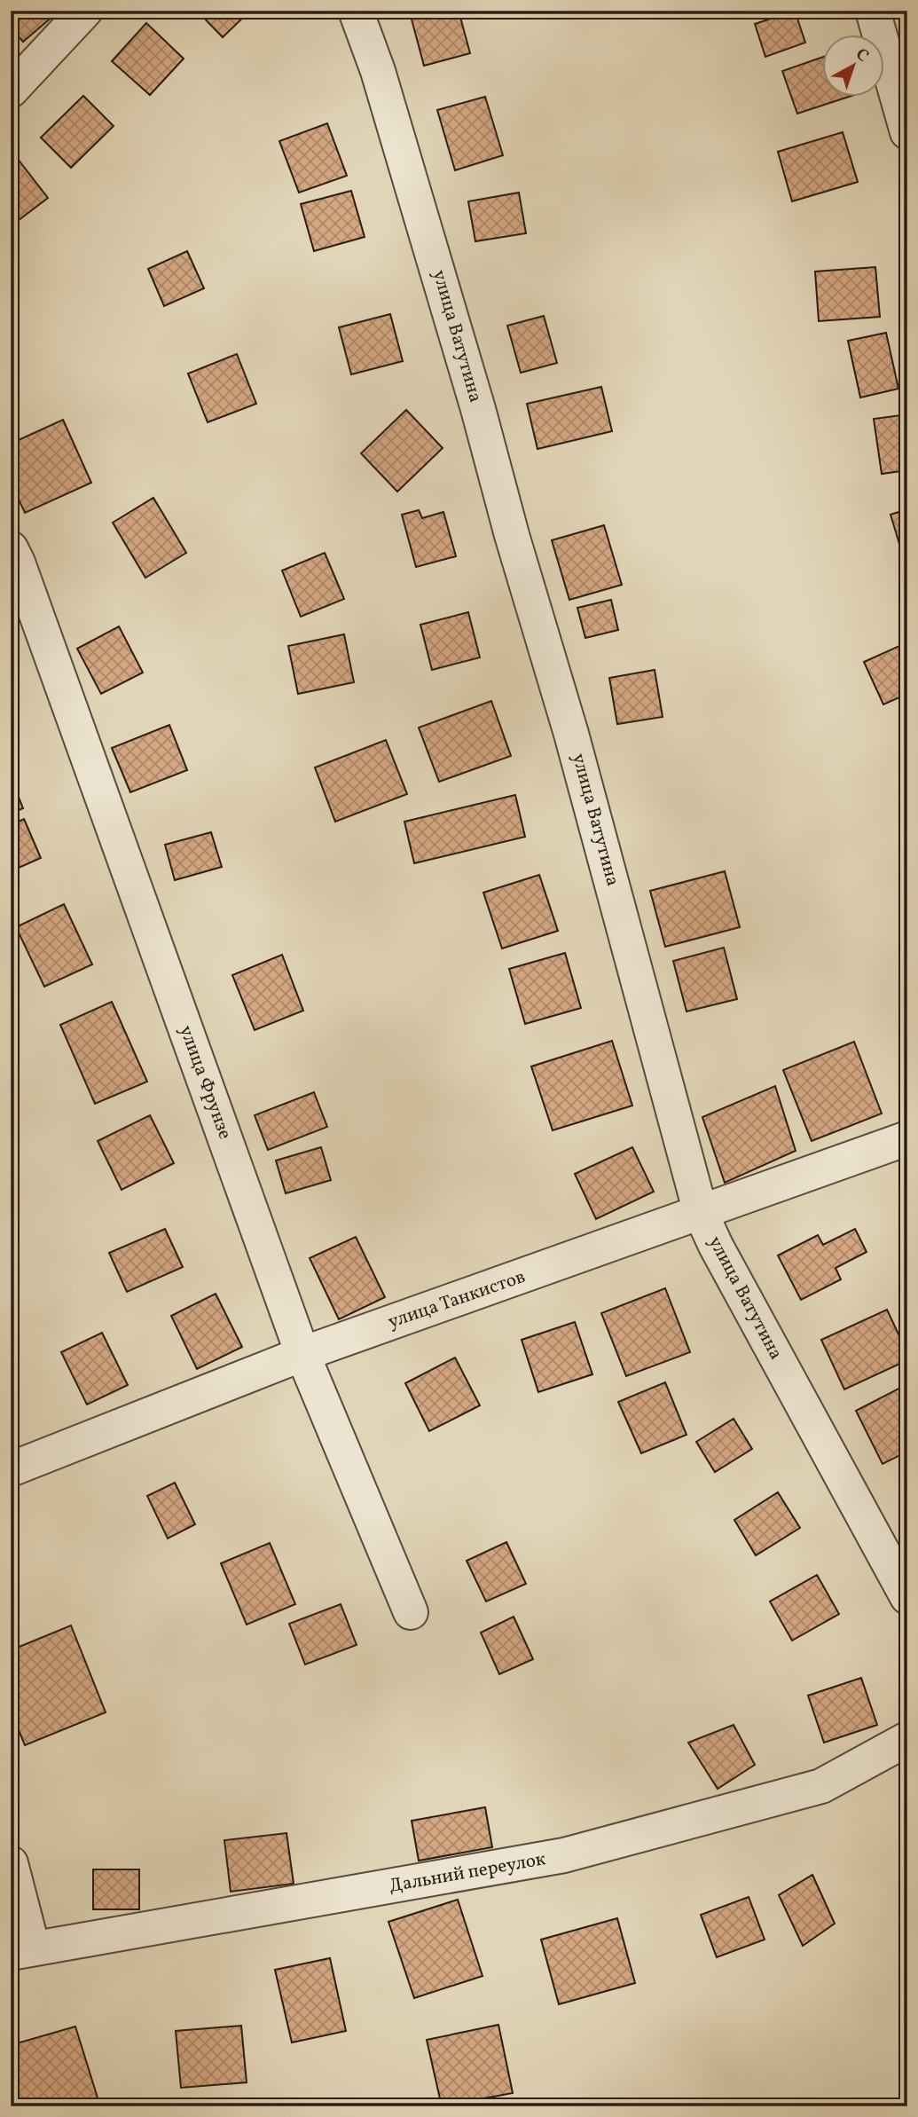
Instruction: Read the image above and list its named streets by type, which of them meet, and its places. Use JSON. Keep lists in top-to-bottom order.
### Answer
{
  "streets": {
    "street": [
      "улица Ватутина",
      "улица Фрунзе",
      "улица Танкистов",
      "Дальний переулок"
    ]
  },
  "crossings": [
    ["улица Ватутина", "улица Танкистов"],
    ["улица Фрунзе", "улица Танкистов"]
  ],
  "north": "top right"
}
